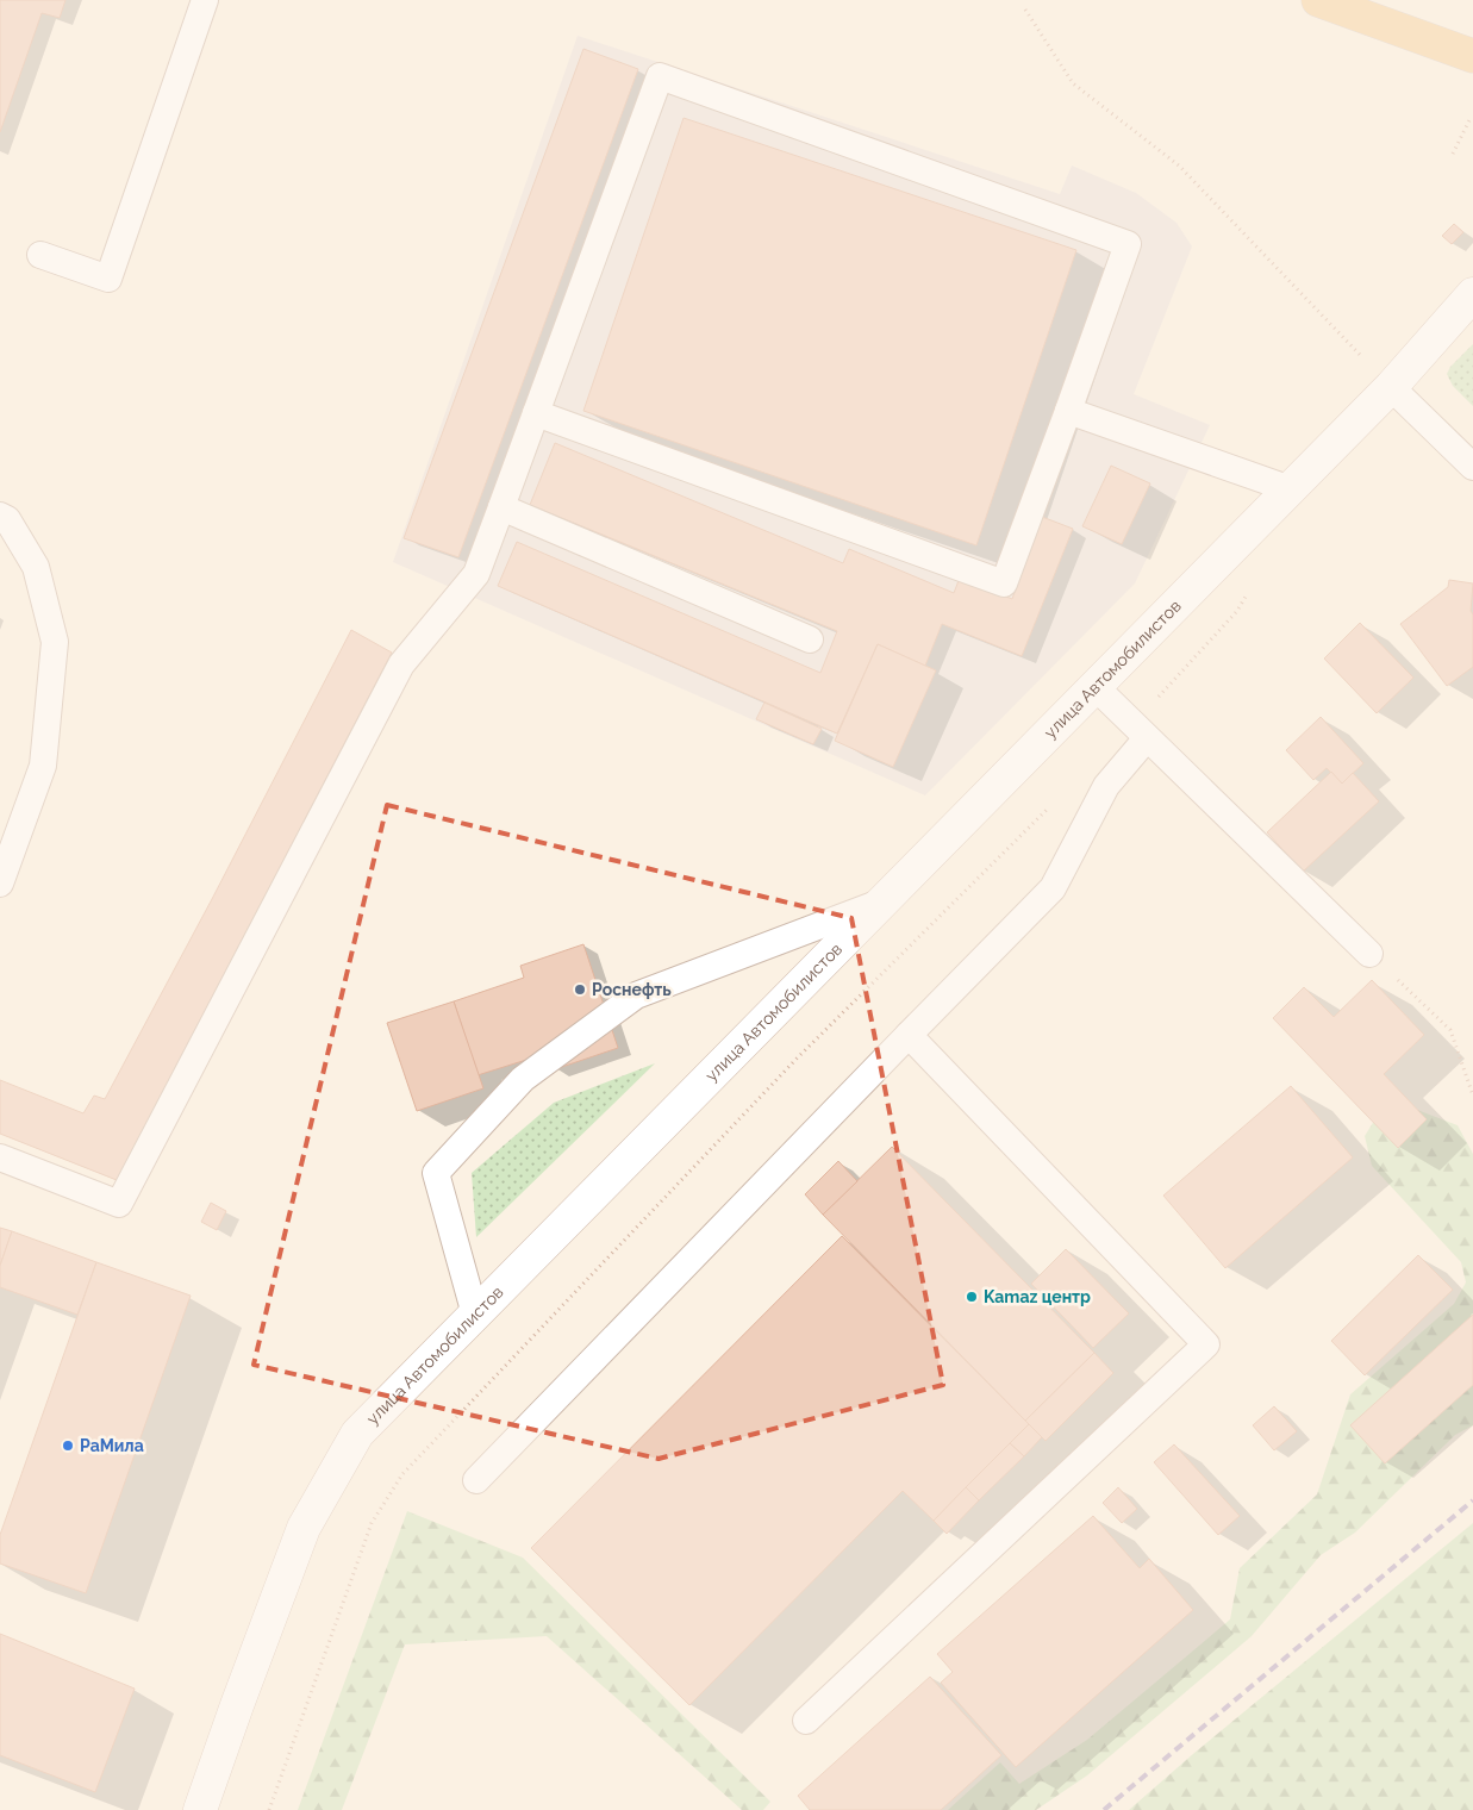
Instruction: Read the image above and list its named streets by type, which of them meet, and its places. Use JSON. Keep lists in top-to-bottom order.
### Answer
{
  "streets": {
    "street": ["улица Автомобилистов"]
  },
  "places": ["Роснефть", "Kamaz центр", "РаМила"]
}
